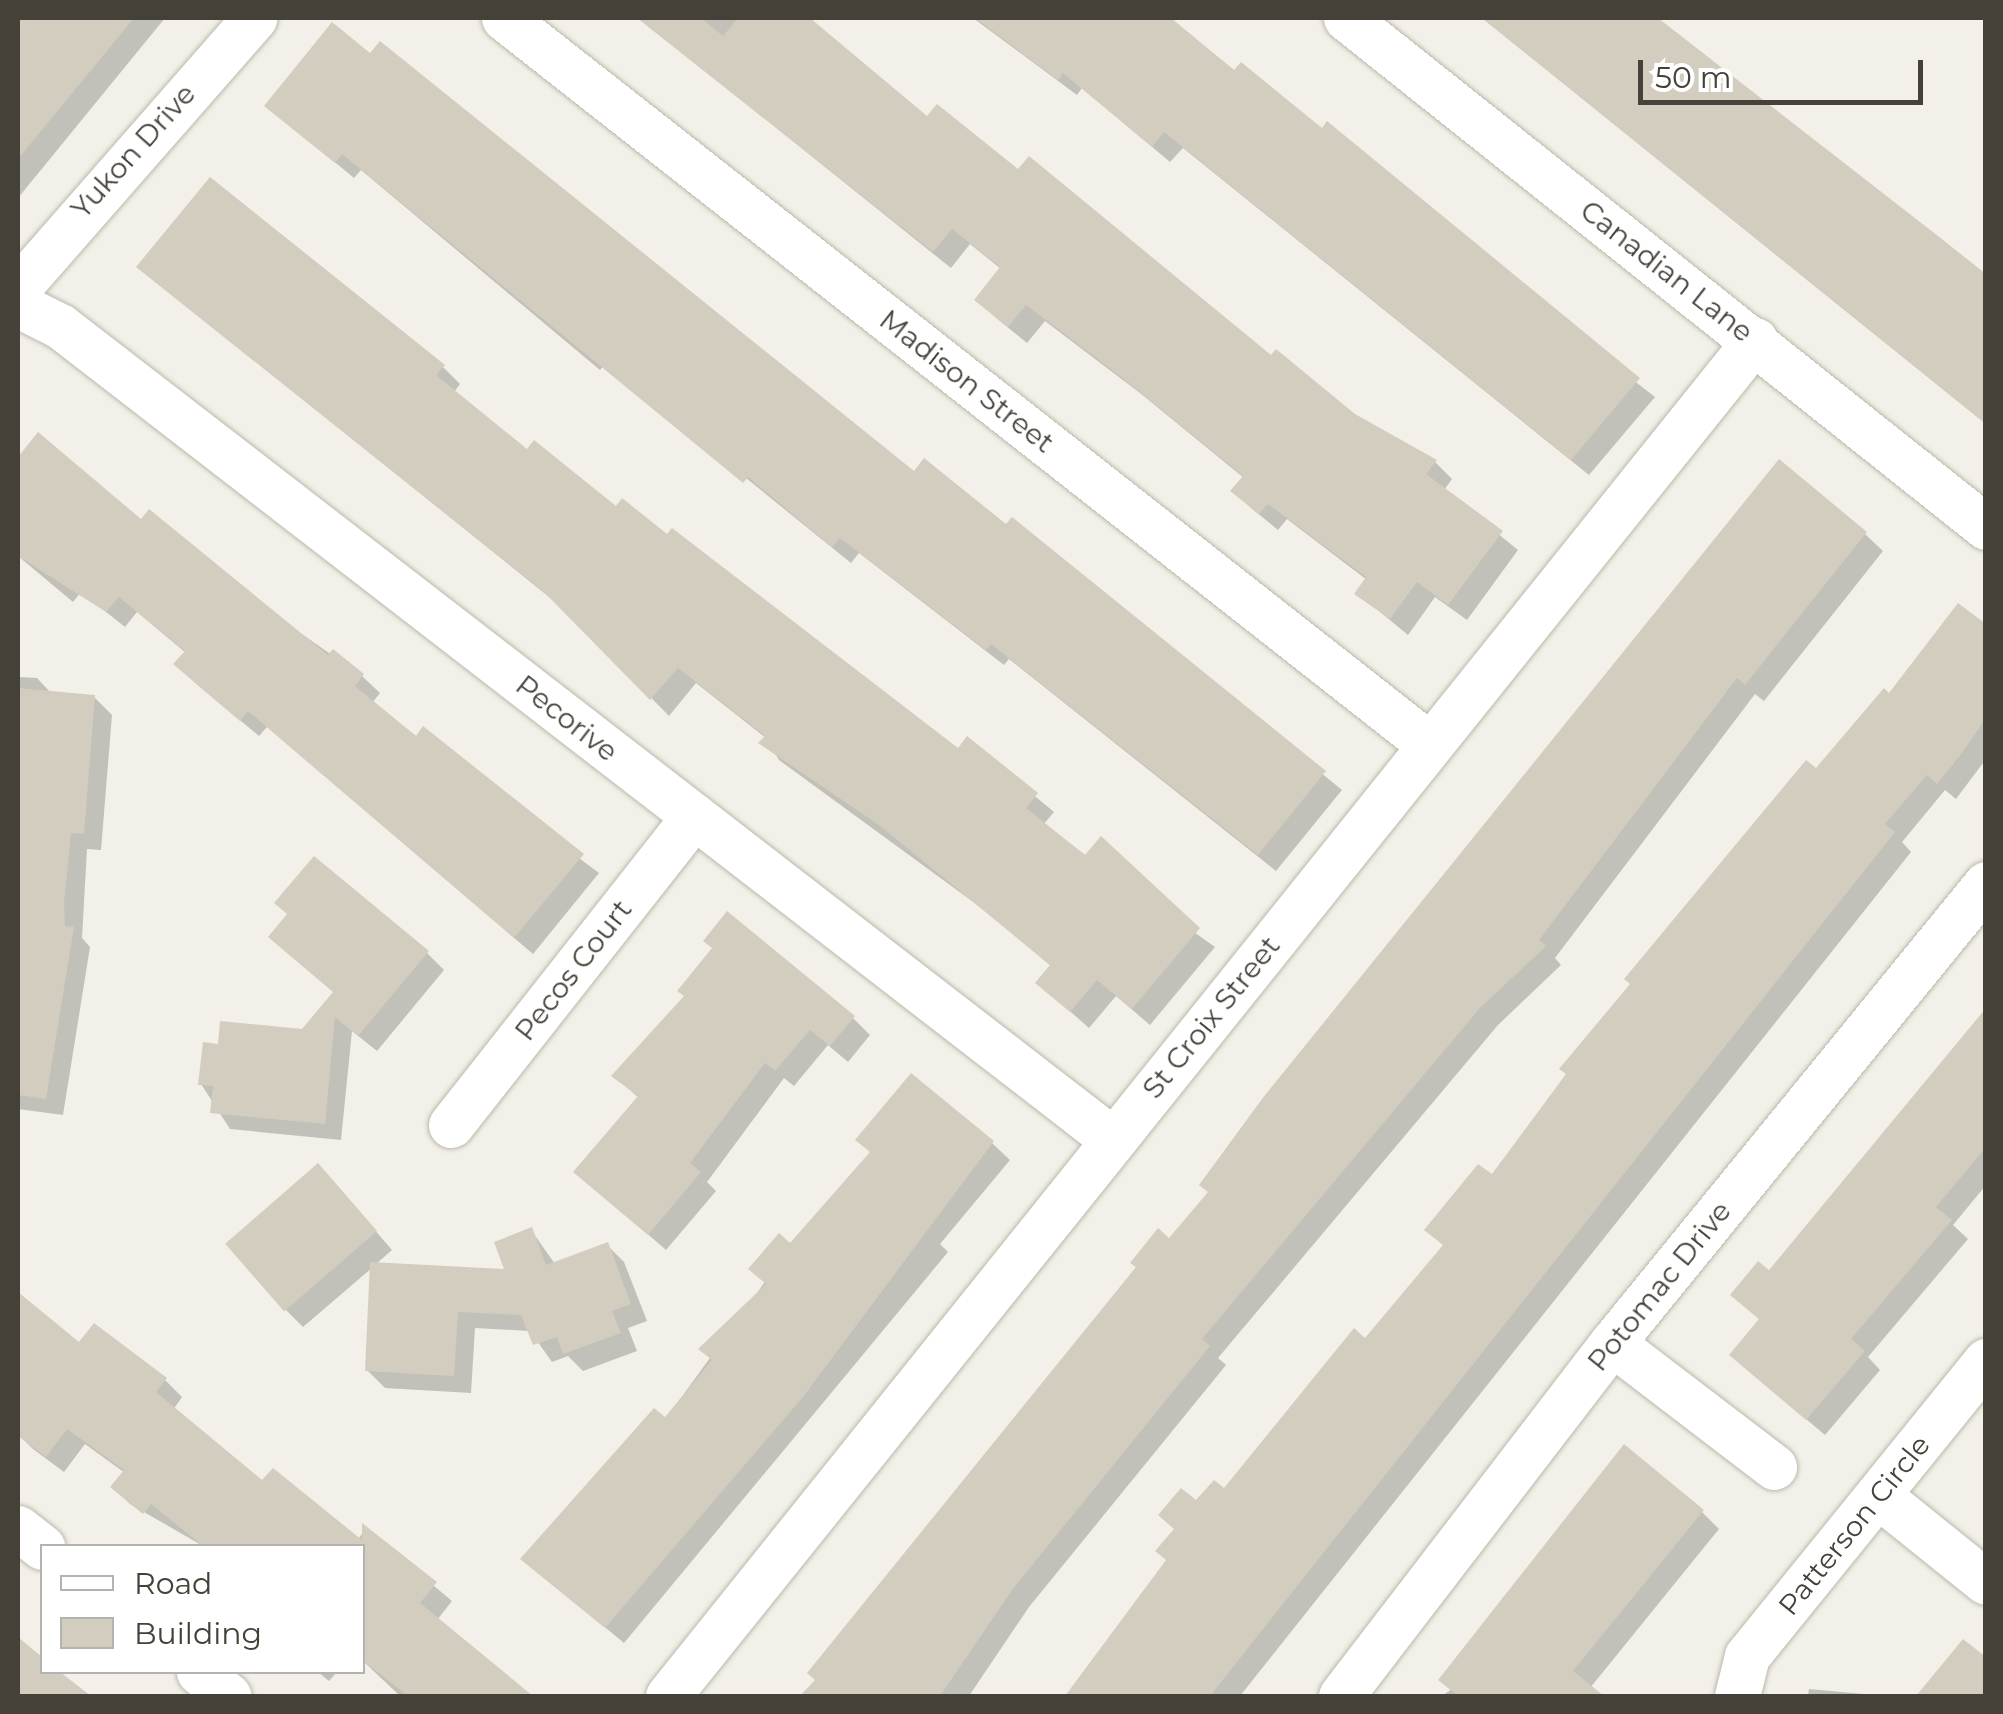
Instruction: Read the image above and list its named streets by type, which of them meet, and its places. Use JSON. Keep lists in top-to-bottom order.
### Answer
{
  "streets": {
    "street": [
      "Yukon Drive",
      "Canadian Lane",
      "Madison Street",
      "Pecorive",
      "Pecos Court",
      "St Croix Street",
      "Potomac Drive",
      "Patterson Circle"
    ]
  },
  "crossings": [
    ["Canadian Lane", "St Croix Street"],
    ["Madison Street", "St Croix Street"],
    ["Pecorive", "Pecos Court"],
    ["Pecorive", "St Croix Street"]
  ],
  "legend": ["Road", "Building"],
  "scale_bar": "50 m"
}
